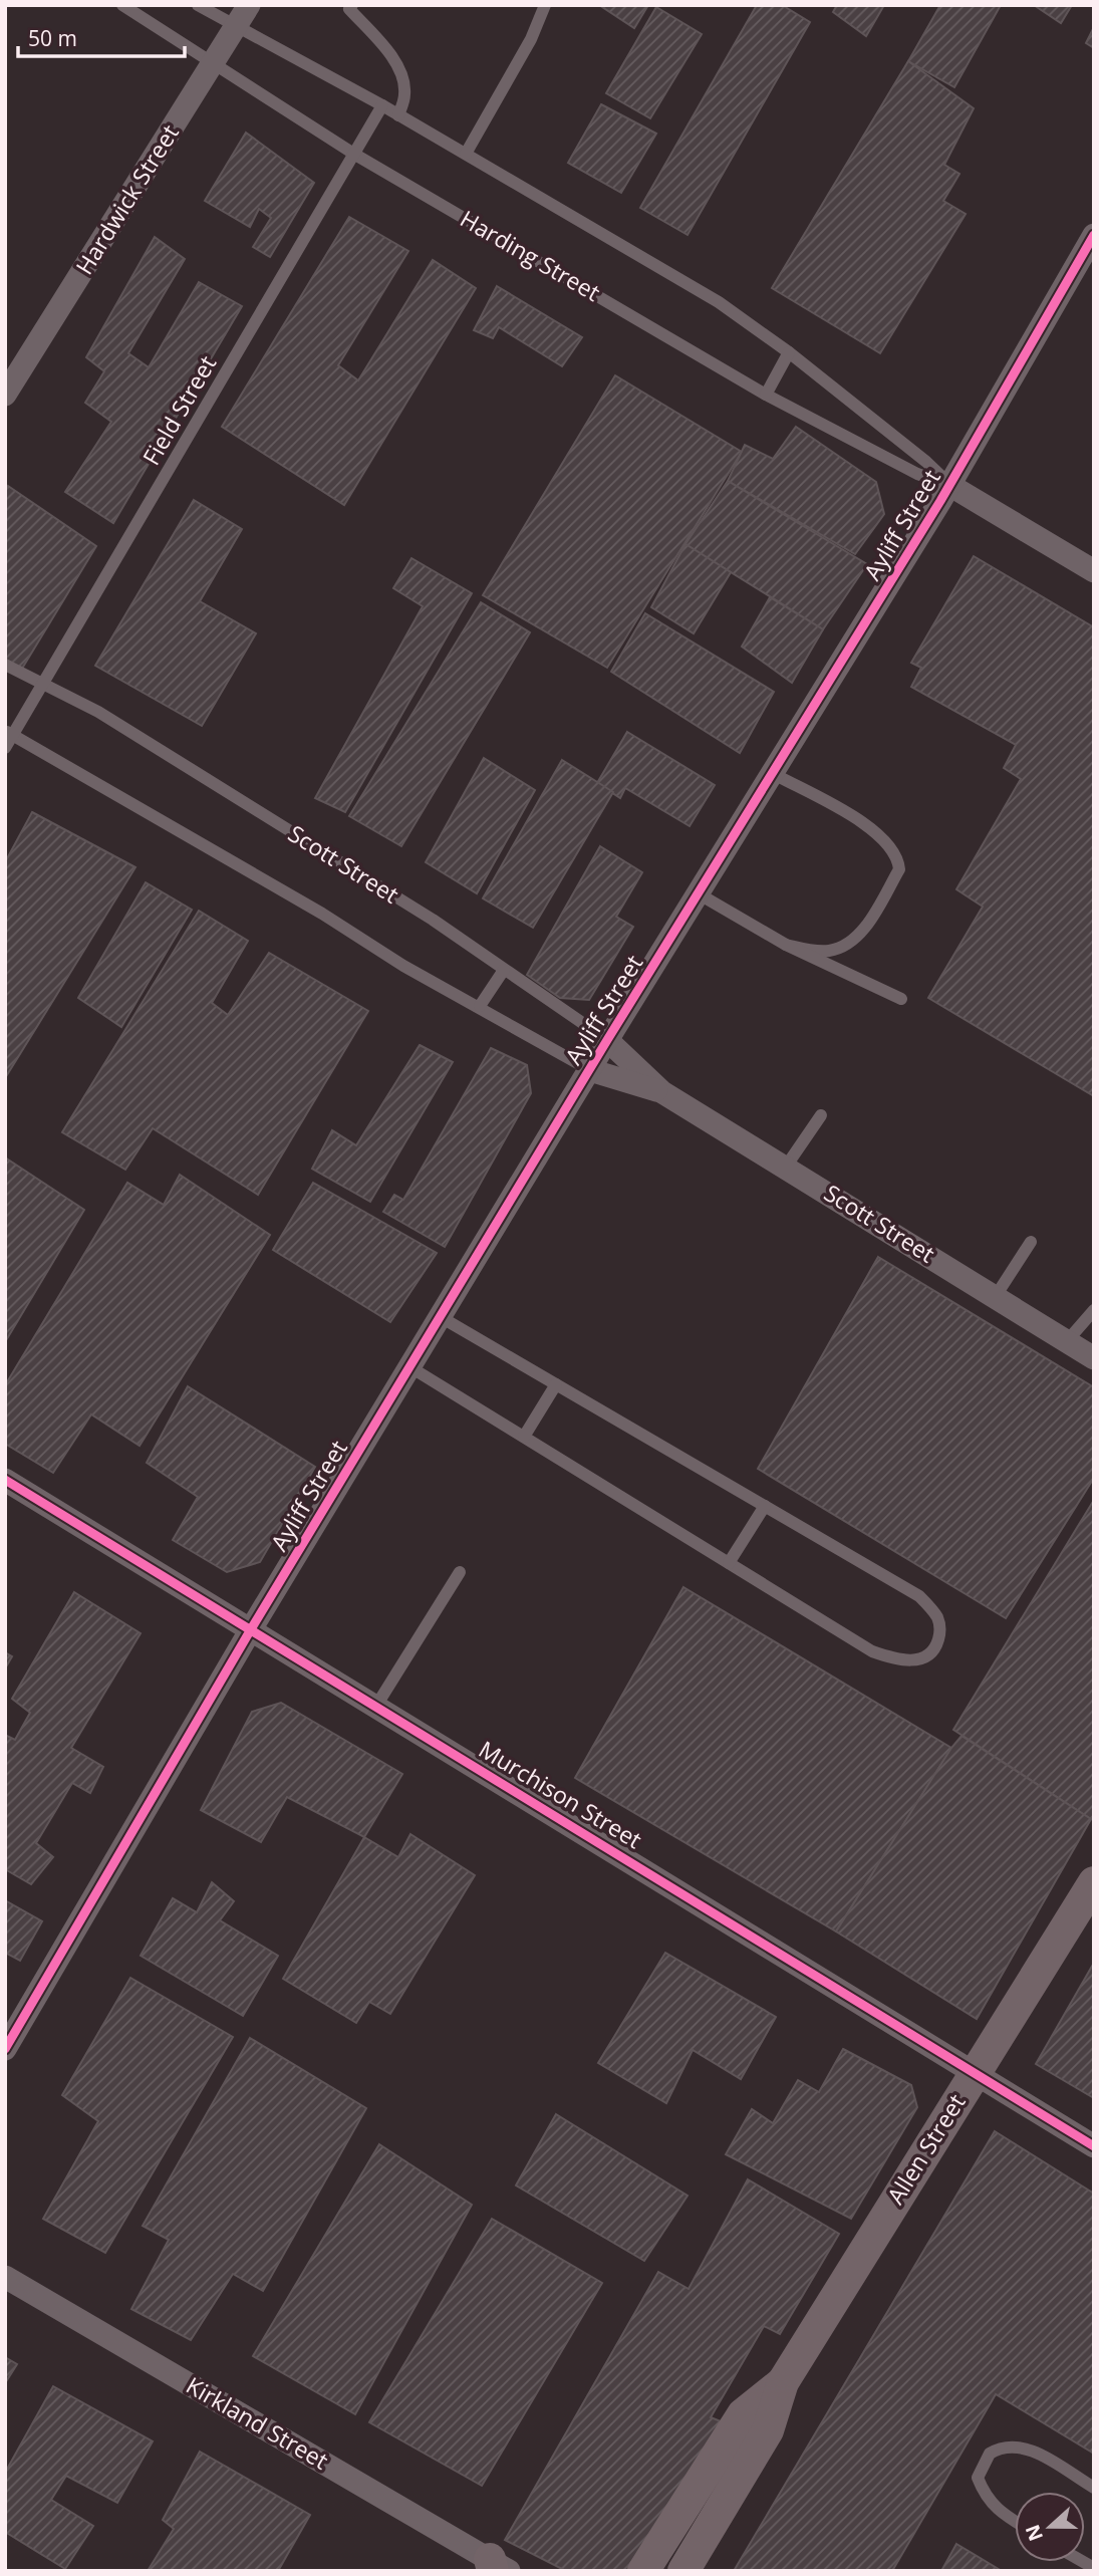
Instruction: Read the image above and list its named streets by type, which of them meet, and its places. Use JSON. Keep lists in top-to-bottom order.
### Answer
{
  "streets": {
    "street": [
      "Hardwick Street",
      "Harding Street",
      "Ayliff Street",
      "Scott Street",
      "Murchison Street",
      "Allen Street",
      "Kirkland Street"
    ],
    "lane": ["Field Street"]
  },
  "crossings": [
    ["Hardwick Street", "Harding Street"],
    ["Harding Street", "Field Street"],
    ["Harding Street", "Ayliff Street"],
    ["Field Street", "Scott Street"],
    ["Ayliff Street", "Scott Street"],
    ["Ayliff Street", "Murchison Street"],
    ["Murchison Street", "Allen Street"]
  ],
  "scale_bar": "50 m",
  "north": "left"
}
